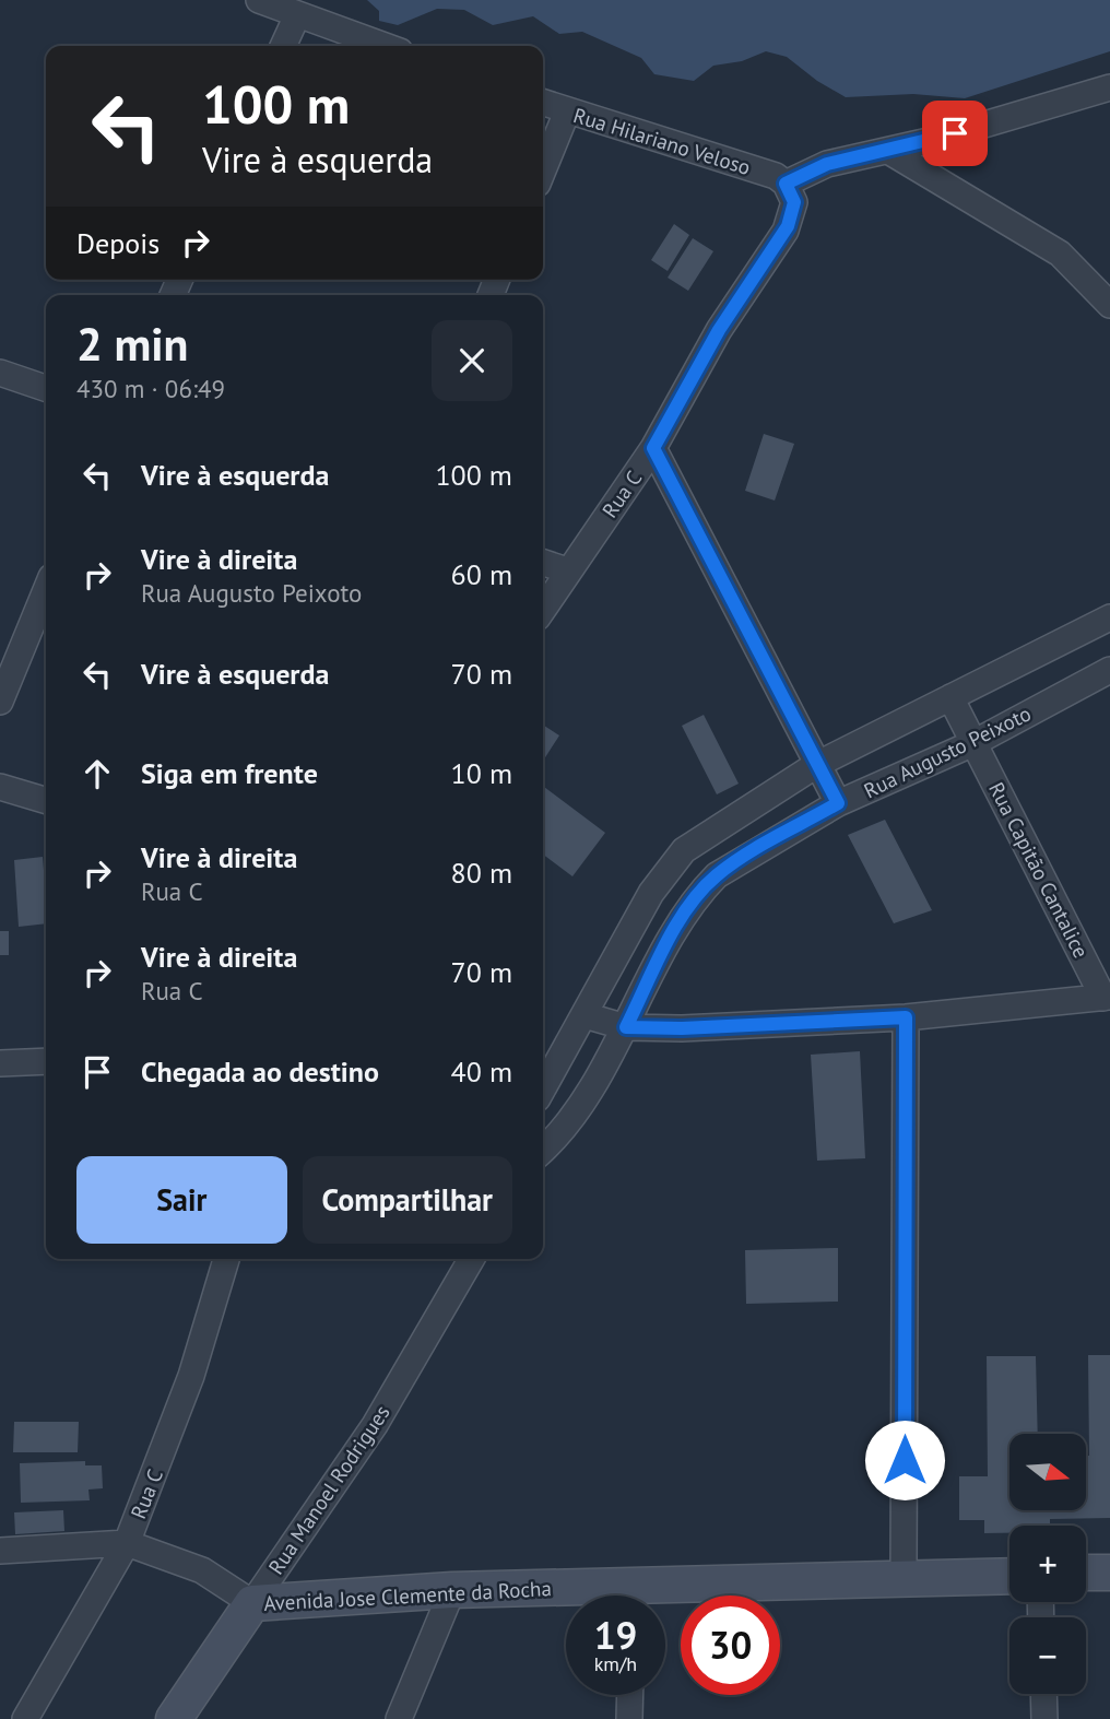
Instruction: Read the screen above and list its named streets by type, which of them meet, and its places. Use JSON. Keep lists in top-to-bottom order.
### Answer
{
  "streets": {
    "street": [
      "Rua Hilariano Veloso",
      "Rua C",
      "Rua Augusto Peixoto",
      "Rua Capitão Cantalice",
      "Rua Manoel Rodrigues",
      "Avenida Jose Clemente da Rocha"
    ]
  },
  "crossings": [
    ["Rua Hilariano Veloso", "Rua C"],
    ["Rua Augusto Peixoto", "Rua Capitão Cantalice"],
    ["Rua Manoel Rodrigues", "Avenida Jose Clemente da Rocha"]
  ],
  "north": "right",
  "page": {
    "turn": ["100 m", "Vire à esquerda"],
    "then": "Depois",
    "heading": ["2 min", "430 m · 06:49"],
    "list": [
      {
        "name": "Vire à esquerda",
        "value": "100 m"
      },
      {
        "name": "Vire à direita",
        "note": "Rua Augusto Peixoto",
        "value": "60 m"
      },
      {
        "name": "Vire à esquerda",
        "value": "70 m"
      },
      {
        "name": "Siga em frente",
        "value": "10 m"
      },
      {
        "name": "Vire à direita",
        "note": "Rua C",
        "value": "80 m"
      },
      {
        "name": "Vire à direita",
        "note": "Rua C",
        "value": "70 m"
      },
      {
        "name": "Chegada ao destino",
        "value": "40 m"
      }
    ],
    "buttons": ["Sair", "Compartilhar"],
    "map_buttons": ["+", "−"],
    "speed": "19 km/h",
    "limit": "30"
  }
}
